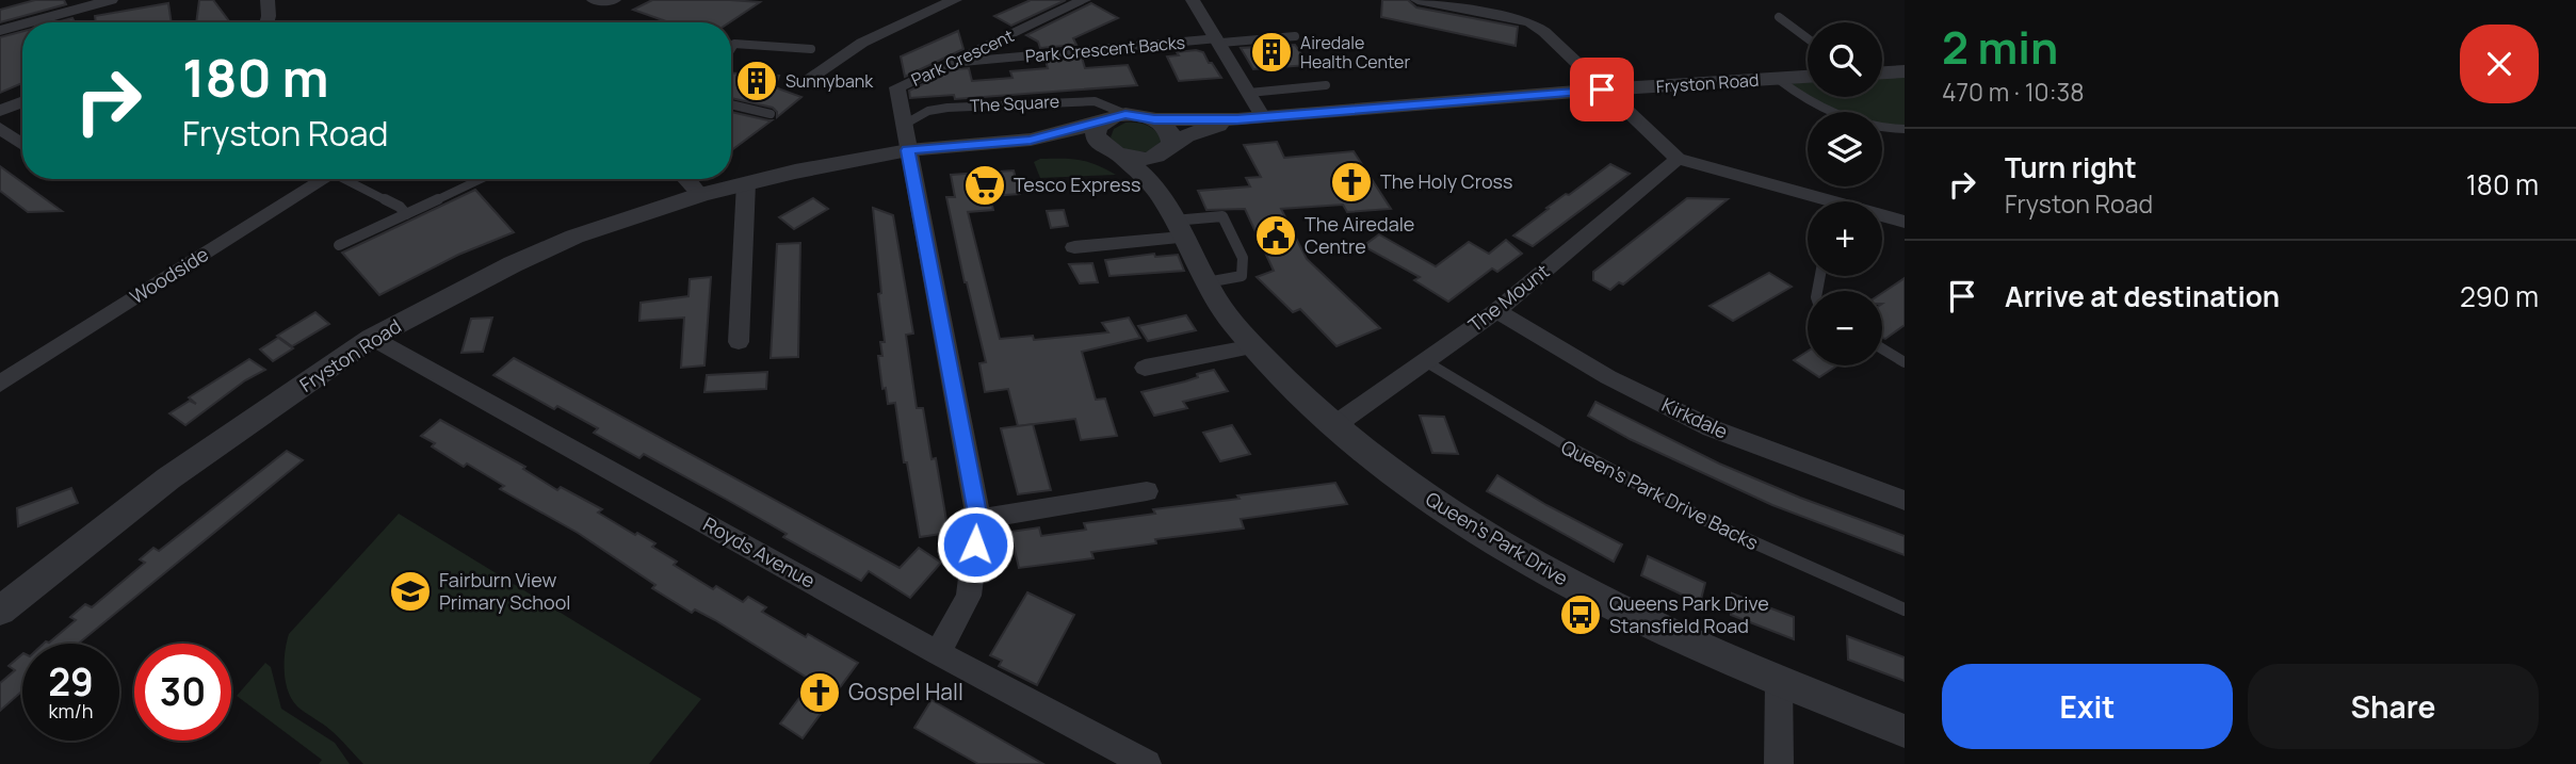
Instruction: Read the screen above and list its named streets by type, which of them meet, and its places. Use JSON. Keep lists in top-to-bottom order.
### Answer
{
  "streets": {
    "street": [
      "Park Crescent",
      "Fryston Road",
      "Woodside",
      "The Mount",
      "Kirkdale",
      "Queen's Park Drive",
      "Royds Avenue"
    ],
    "lane": ["Park Crescent Backs", "The Square", "Queen's Park Drive Backs"]
  },
  "crossings": [
    ["Park Crescent Backs", "Park Crescent"],
    ["Park Crescent", "Fryston Road"],
    ["Park Crescent", "The Square"],
    ["Fryston Road", "The Square"],
    ["Fryston Road", "Queen's Park Drive"],
    ["Fryston Road", "Royds Avenue"],
    ["The Mount", "Kirkdale"],
    ["The Mount", "Queen's Park Drive Backs"],
    ["The Mount", "Queen's Park Drive"]
  ],
  "places": {
    "building": ["Airedale Health Center", "Sunnybank"],
    "church": ["The Holy Cross", "Gospel Hall"],
    "supermarket": ["Tesco Express"],
    "public building": ["The Airedale Centre"],
    "school or university": ["Fairburn View Primary School"],
    "bus stop": ["Queens Park Drive Stansfield Road"]
  },
  "page": {
    "heading": ["2 min", "470 m · 10:38"],
    "map_buttons": ["+", "−"],
    "turn": ["180 m", "Fryston Road"],
    "list": [
      {
        "name": "Turn right",
        "note": "Fryston Road",
        "value": "180 m"
      },
      {
        "name": "Arrive at destination",
        "value": "290 m"
      }
    ],
    "speed": "29 km/h",
    "limit": "30",
    "buttons": ["Exit", "Share"]
  }
}
